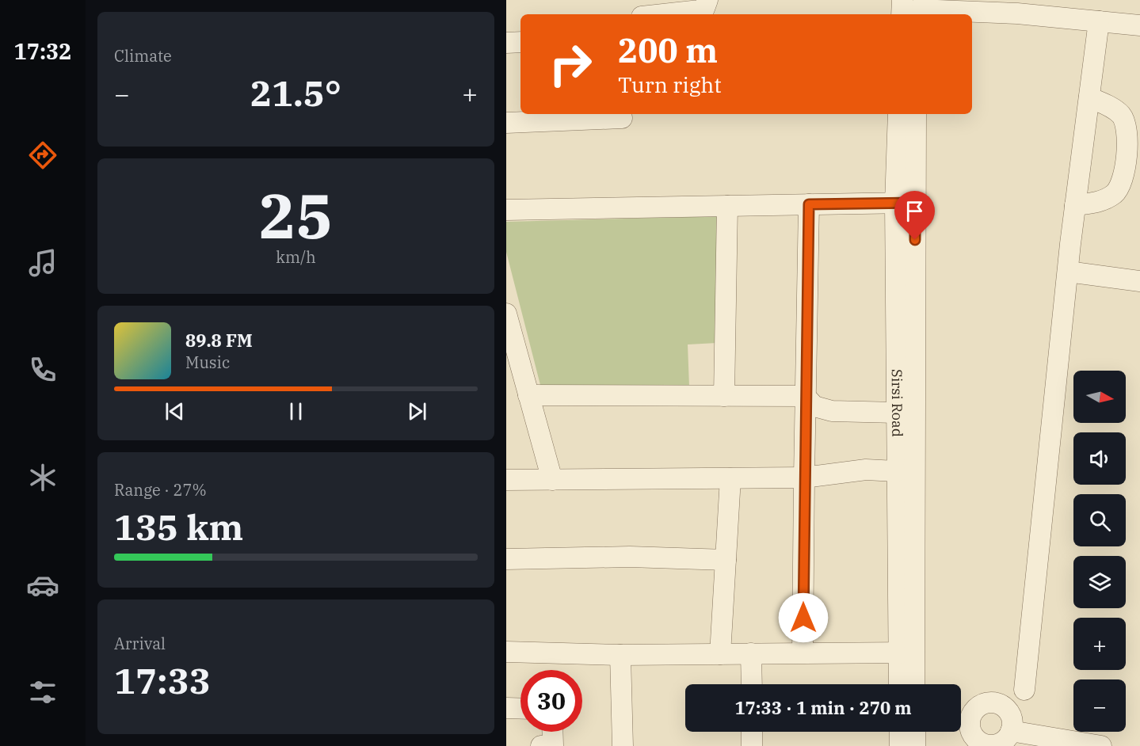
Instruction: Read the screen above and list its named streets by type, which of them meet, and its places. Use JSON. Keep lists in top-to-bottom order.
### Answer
{
  "streets": {
    "street": ["Sirsi Road"]
  },
  "north": "right",
  "page": {
    "tabs": "17:32",
    "tile": [
      "Climate",
      ["25", "km/h"],
      ["Range · 27%", "135 km"],
      ["Arrival", "17:33"]
    ],
    "turn": ["200 m", "Turn right"],
    "heat": ["−", "21.5°", "+"],
    "song": ["89.8 FM", "Music"],
    "map_buttons": ["+", "−"],
    "limit": "30",
    "trip": "17:33 · 1 min · 270 m"
  }
}
